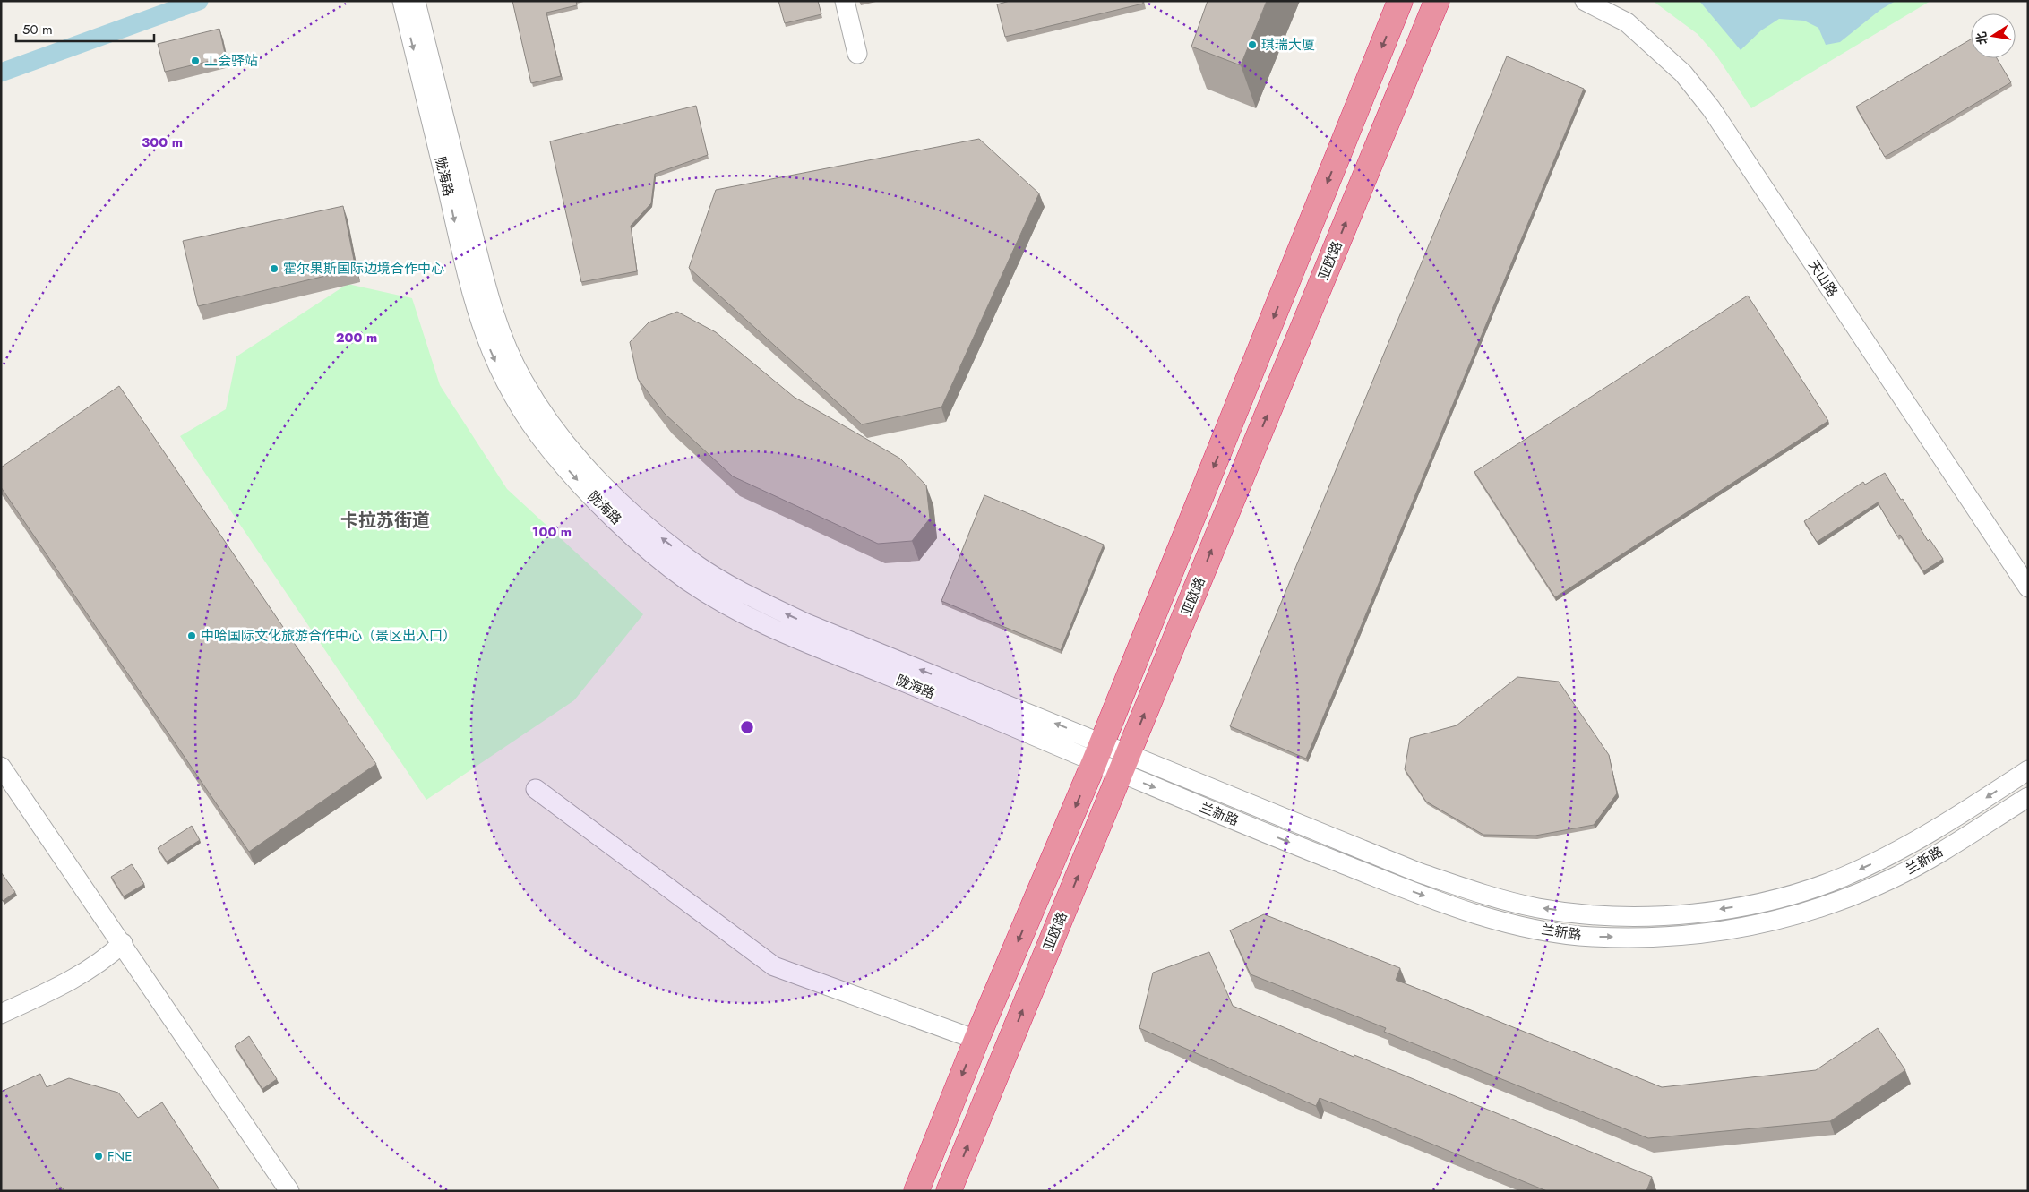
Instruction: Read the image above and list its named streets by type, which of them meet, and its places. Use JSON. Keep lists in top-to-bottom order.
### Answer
{
  "streets": {
    "highway": ["亚欧路"],
    "street": ["陇海路", "天山路", "兰新路"]
  },
  "crossings": [
    ["陇海路", "兰新路"],
    ["亚欧路", "兰新路"]
  ],
  "districts": ["卡拉苏街道"],
  "places": [
    "琪瑞大厦",
    "工会驿站",
    "霍尔果斯国际边境合作中心",
    "中哈国际文化旅游合作中心（景区出入口）",
    "FNE"
  ],
  "scale_bar": "50 m",
  "north": "left",
  "rings": ["300 m", "200 m", "100 m"]
}
